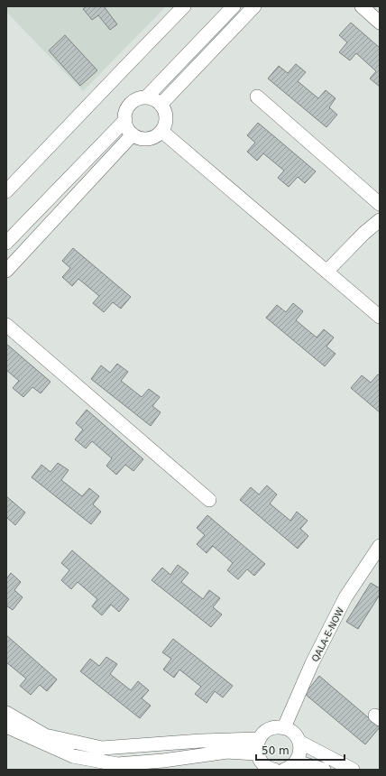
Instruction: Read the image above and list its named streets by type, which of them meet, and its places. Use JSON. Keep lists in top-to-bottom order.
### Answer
{
  "streets": {
    "street": ["QALA-E-NOW"]
  },
  "scale_bar": "50 m"
}
